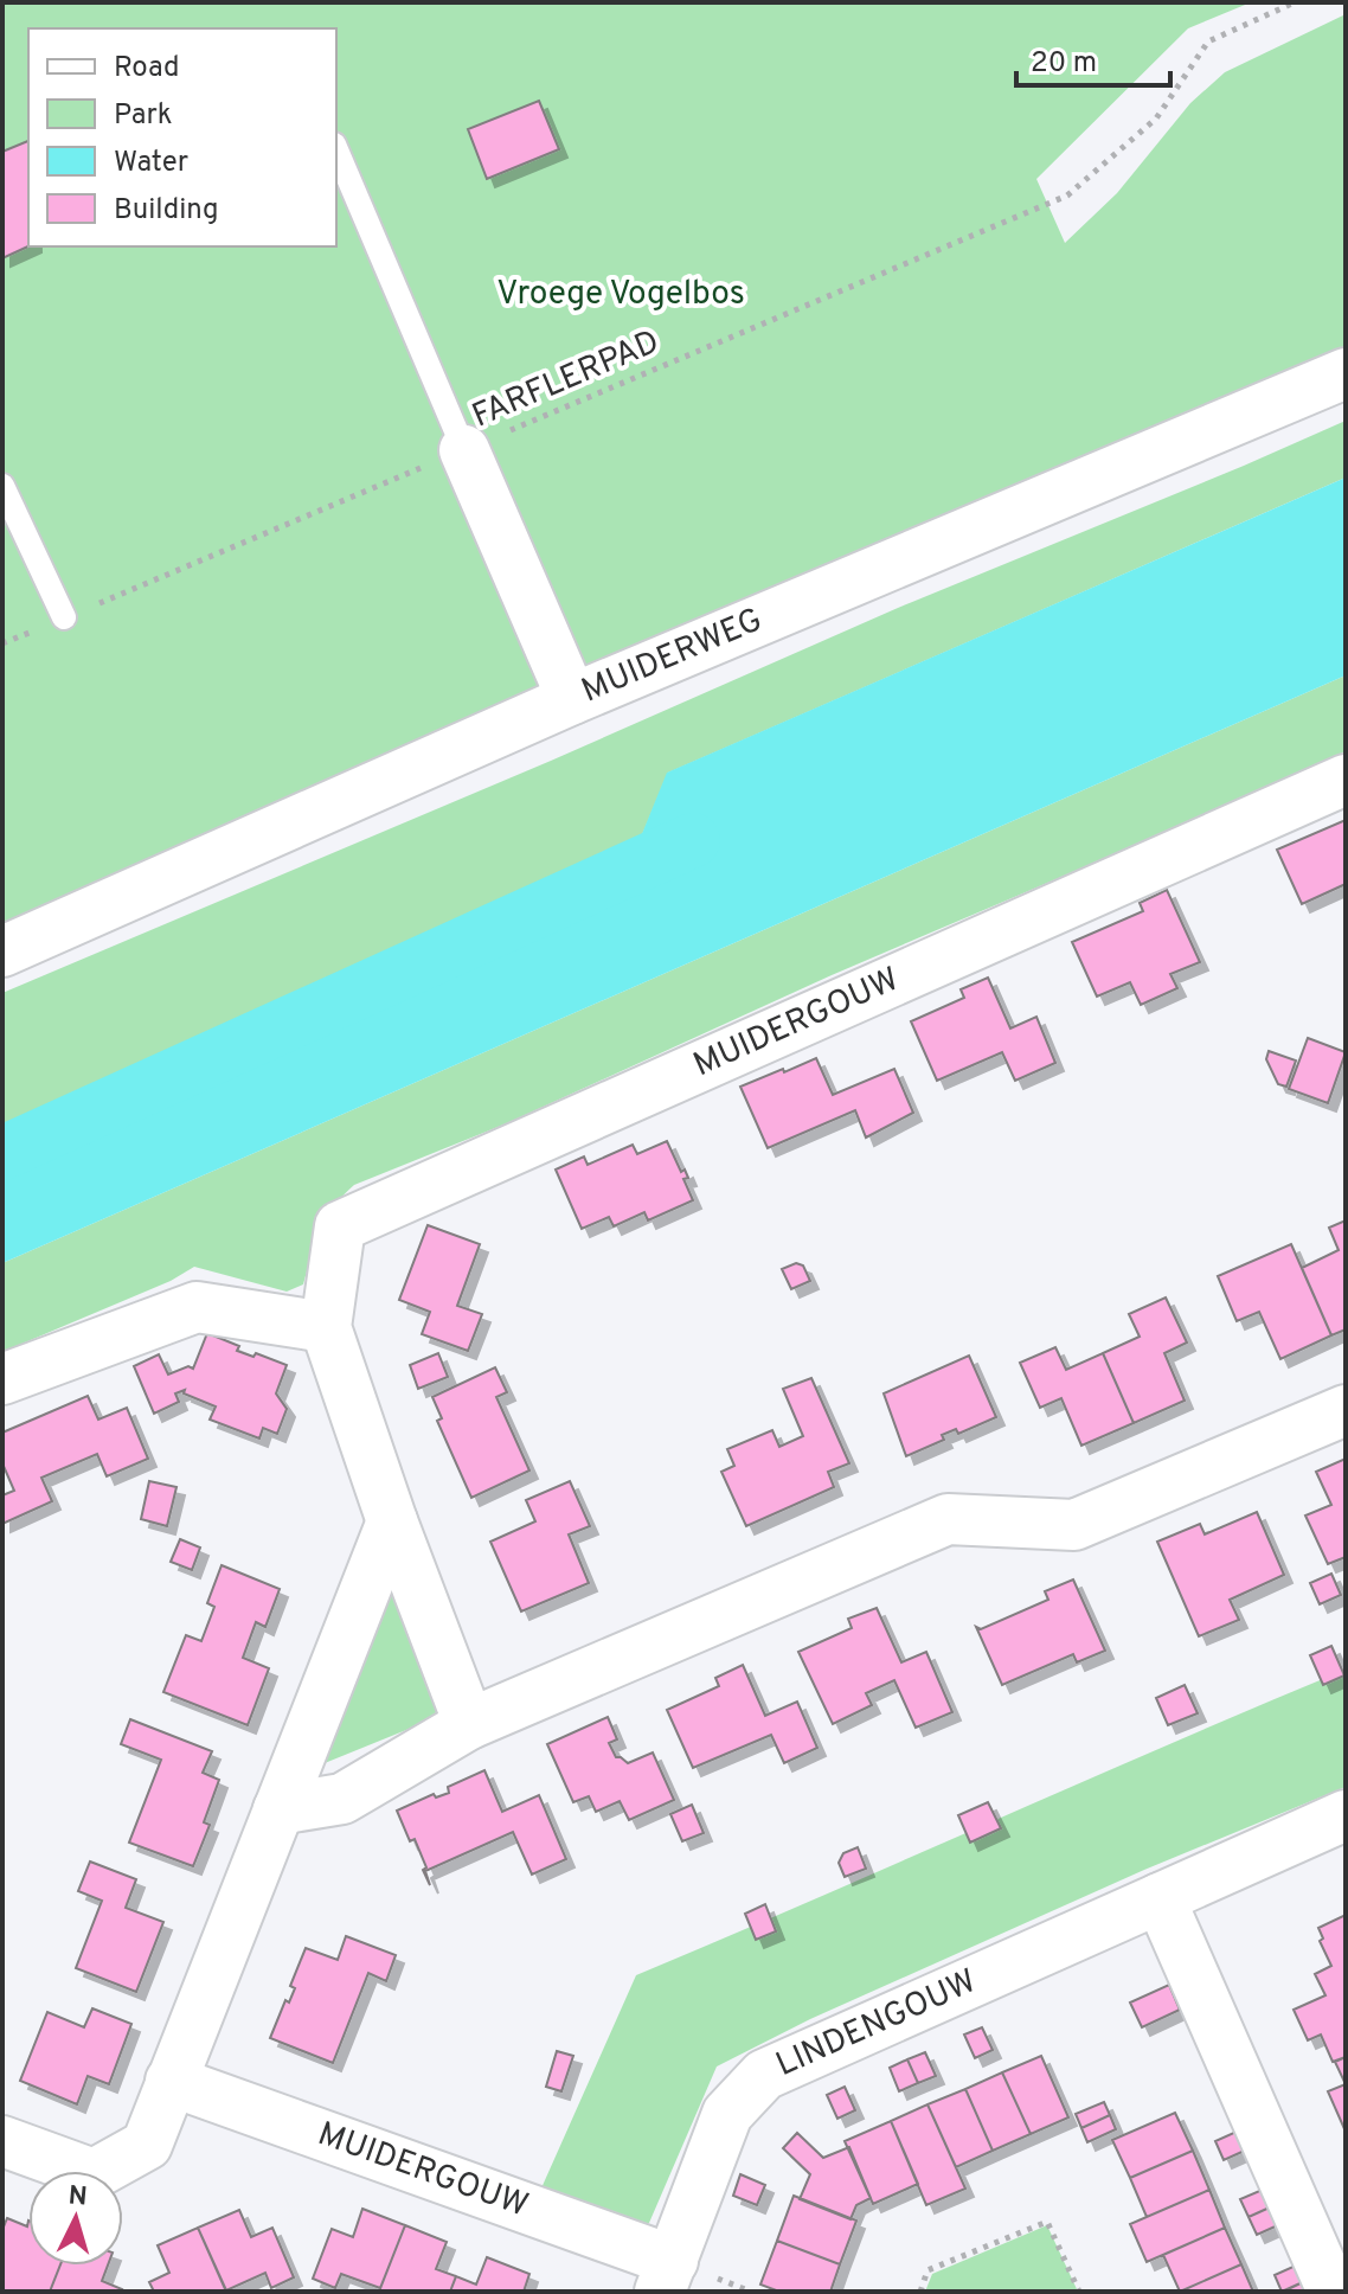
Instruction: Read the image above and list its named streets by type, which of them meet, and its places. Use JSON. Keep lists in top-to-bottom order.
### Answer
{
  "streets": {
    "street": ["MUIDERWEG", "MUIDERGOUW", "LINDENGOUW"],
    "path": ["FARFLERPAD"]
  },
  "crossings": [
    ["MUIDERGOUW", "LINDENGOUW"]
  ],
  "parks": ["Vroege Vogelbos"],
  "legend": [
    "Road",
    "Park",
    "Water",
    "Building"
  ],
  "scale_bar": "20 m",
  "north": "top"
}
